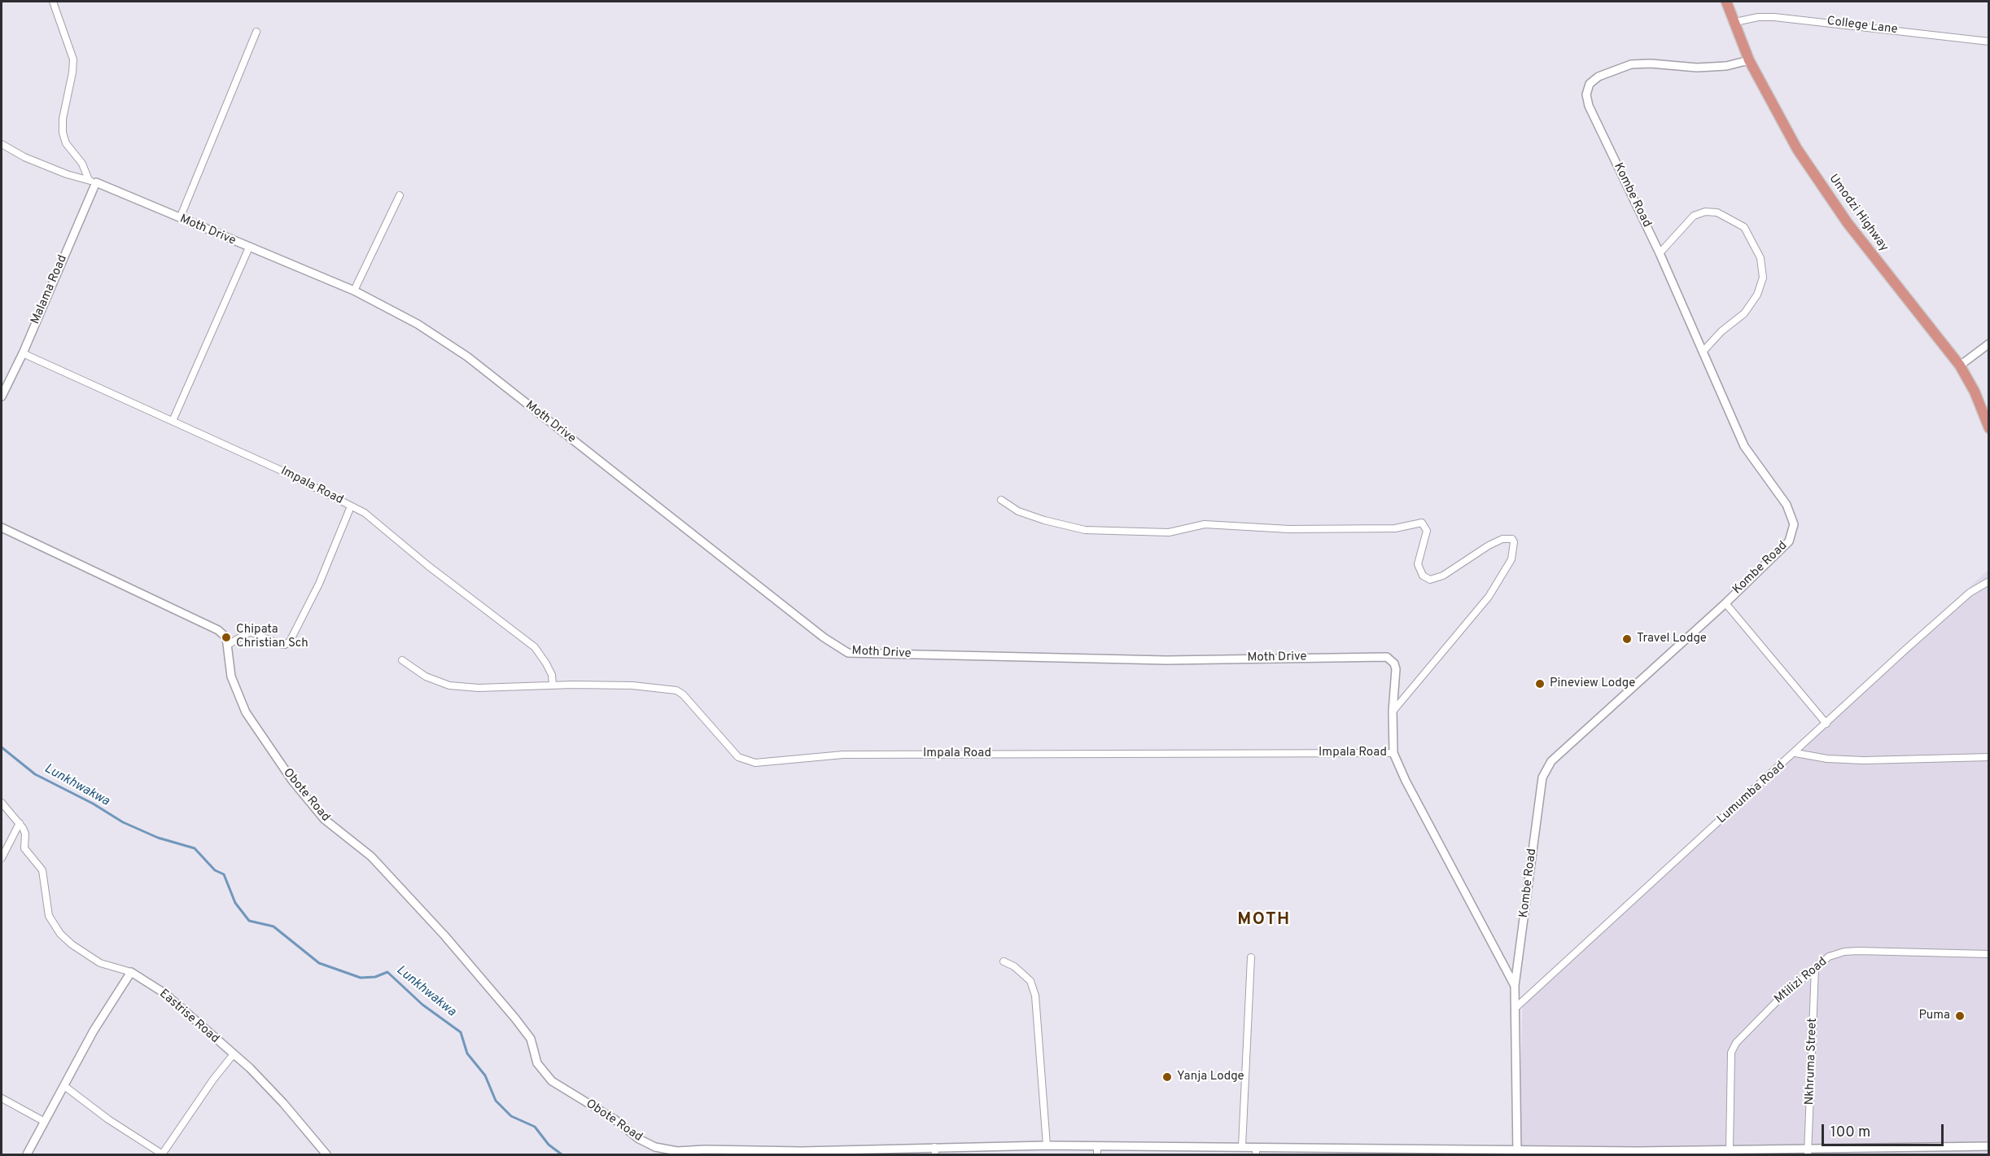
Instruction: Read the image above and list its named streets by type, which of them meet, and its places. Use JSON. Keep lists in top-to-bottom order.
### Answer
{
  "streets": {
    "highway": ["Umodzi Highway"],
    "street": [
      "College Lane",
      "Kombe Road",
      "Moth Drive",
      "Malama Road",
      "Impala Road",
      "Lumumba Road",
      "Obote Road",
      "Mtilizi Road",
      "Eastrise Road",
      "Nkhruma Street"
    ]
  },
  "crossings": [
    ["College Lane", "Umodzi Highway"],
    ["Kombe Road", "Umodzi Highway"],
    ["Kombe Road", "Moth Drive"],
    ["Kombe Road", "Lumumba Road"],
    ["Kombe Road", "Obote Road"],
    ["Moth Drive", "Malama Road"],
    ["Moth Drive", "Impala Road"],
    ["Malama Road", "Impala Road"],
    ["Obote Road", "Mtilizi Road"],
    ["Obote Road", "Nkhruma Street"],
    ["Mtilizi Road", "Nkhruma Street"]
  ],
  "districts": ["MOTH"],
  "water": ["Lunkhwakwa"],
  "places": [
    "Chipata Christian Sch",
    "Travel Lodge",
    "Pineview Lodge",
    "Puma",
    "Yanja Lodge"
  ],
  "scale_bar": "100 m"
}
